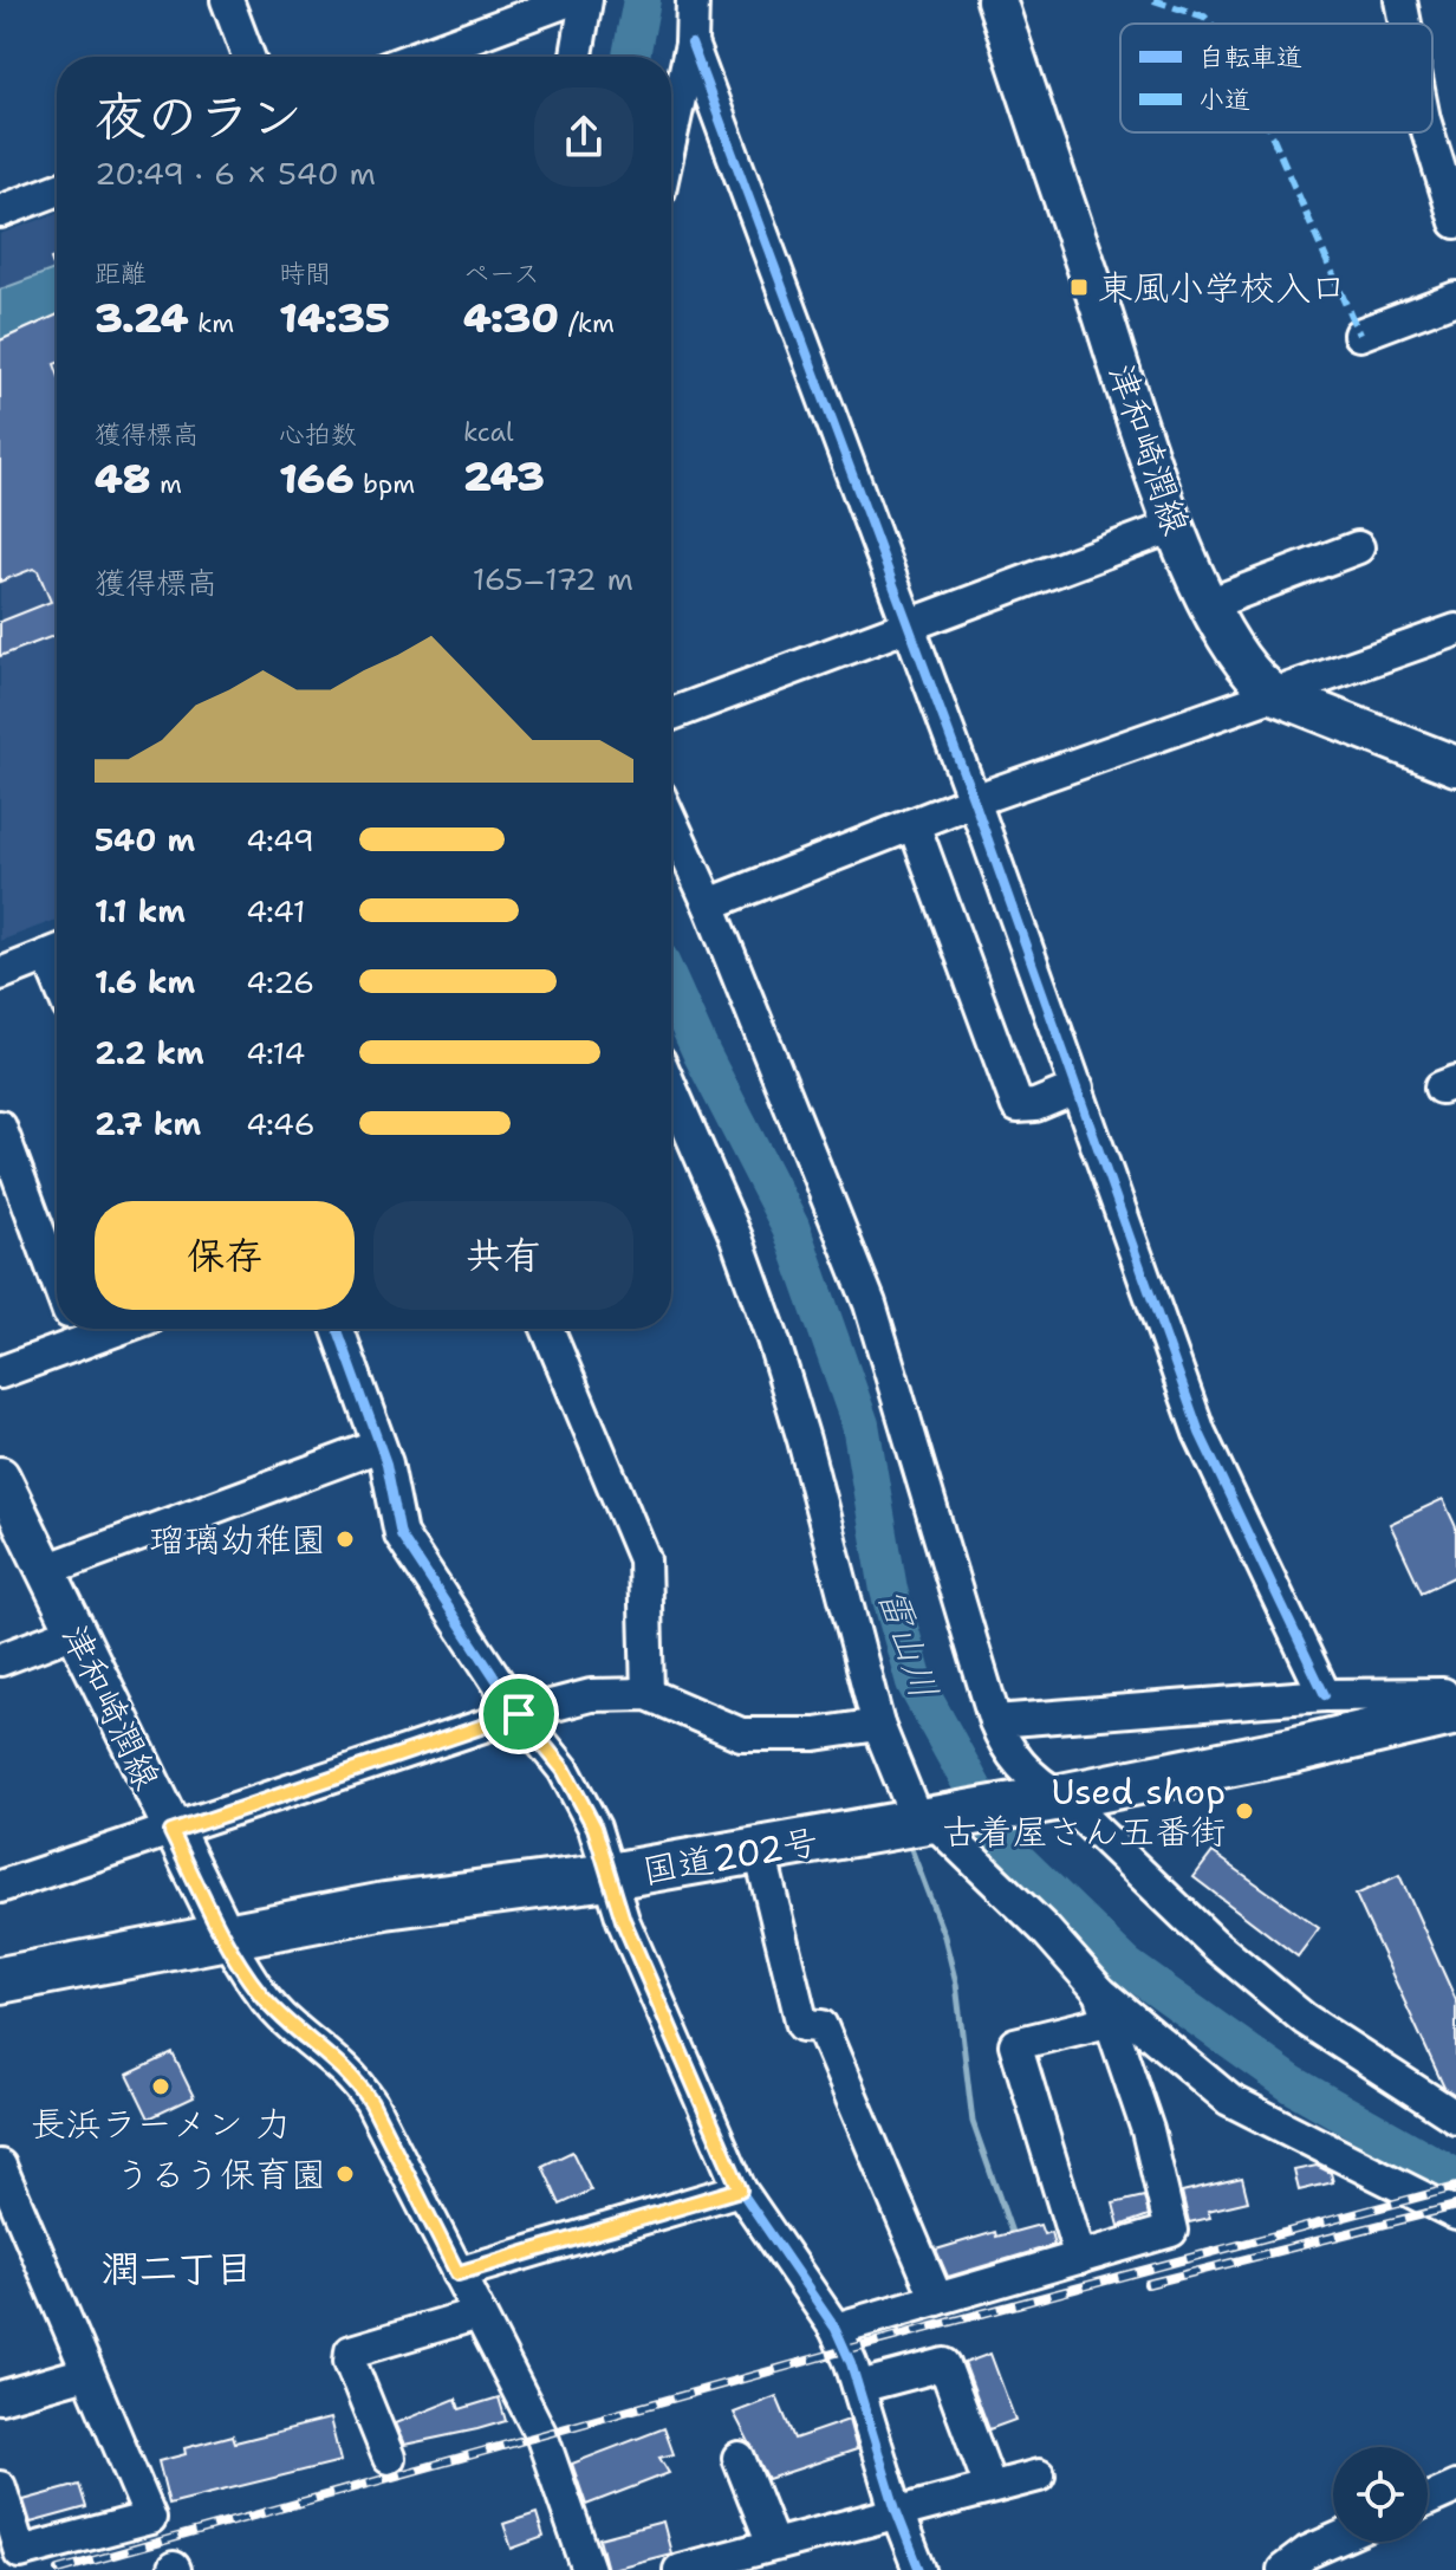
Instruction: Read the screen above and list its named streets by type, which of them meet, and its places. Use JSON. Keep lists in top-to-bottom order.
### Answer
{
  "streets": {
    "highway": ["国道202号"],
    "main road": ["津和崎潤線"]
  },
  "crossings": [
    ["津和崎潤線", "国道202号"]
  ],
  "districts": ["潤二丁目"],
  "water": ["雷山川"],
  "places": {
    "transit": ["東風小学校入口"],
    "other": [
      "瑠璃幼稚園",
      "Used shop 古着屋さん五番街",
      "長浜ラーメン 力",
      "うるう保育園"
    ]
  },
  "legend": ["自転車道", "小道"],
  "page": {
    "heading": ["夜のラン", "20:49 · 6 × 540 m"],
    "stats": [
      ["距離", "3.24 km"],
      ["時間", "14:35"],
      ["ペース", "4:30 /km"],
      ["獲得標高", "48 m"],
      ["心拍数", "166 bpm"],
      ["kcal", "243"]
    ],
    "chart": ["獲得標高", "165–172 m"],
    "list": [
      {
        "name": "540 m",
        "note": "4:49"
      },
      {
        "name": "1.1 km",
        "note": "4:41"
      },
      {
        "name": "1.6 km",
        "note": "4:26"
      },
      {
        "name": "2.2 km",
        "note": "4:14"
      },
      {
        "name": "2.7 km",
        "note": "4:46"
      }
    ],
    "buttons": ["保存", "共有"]
  }
}
